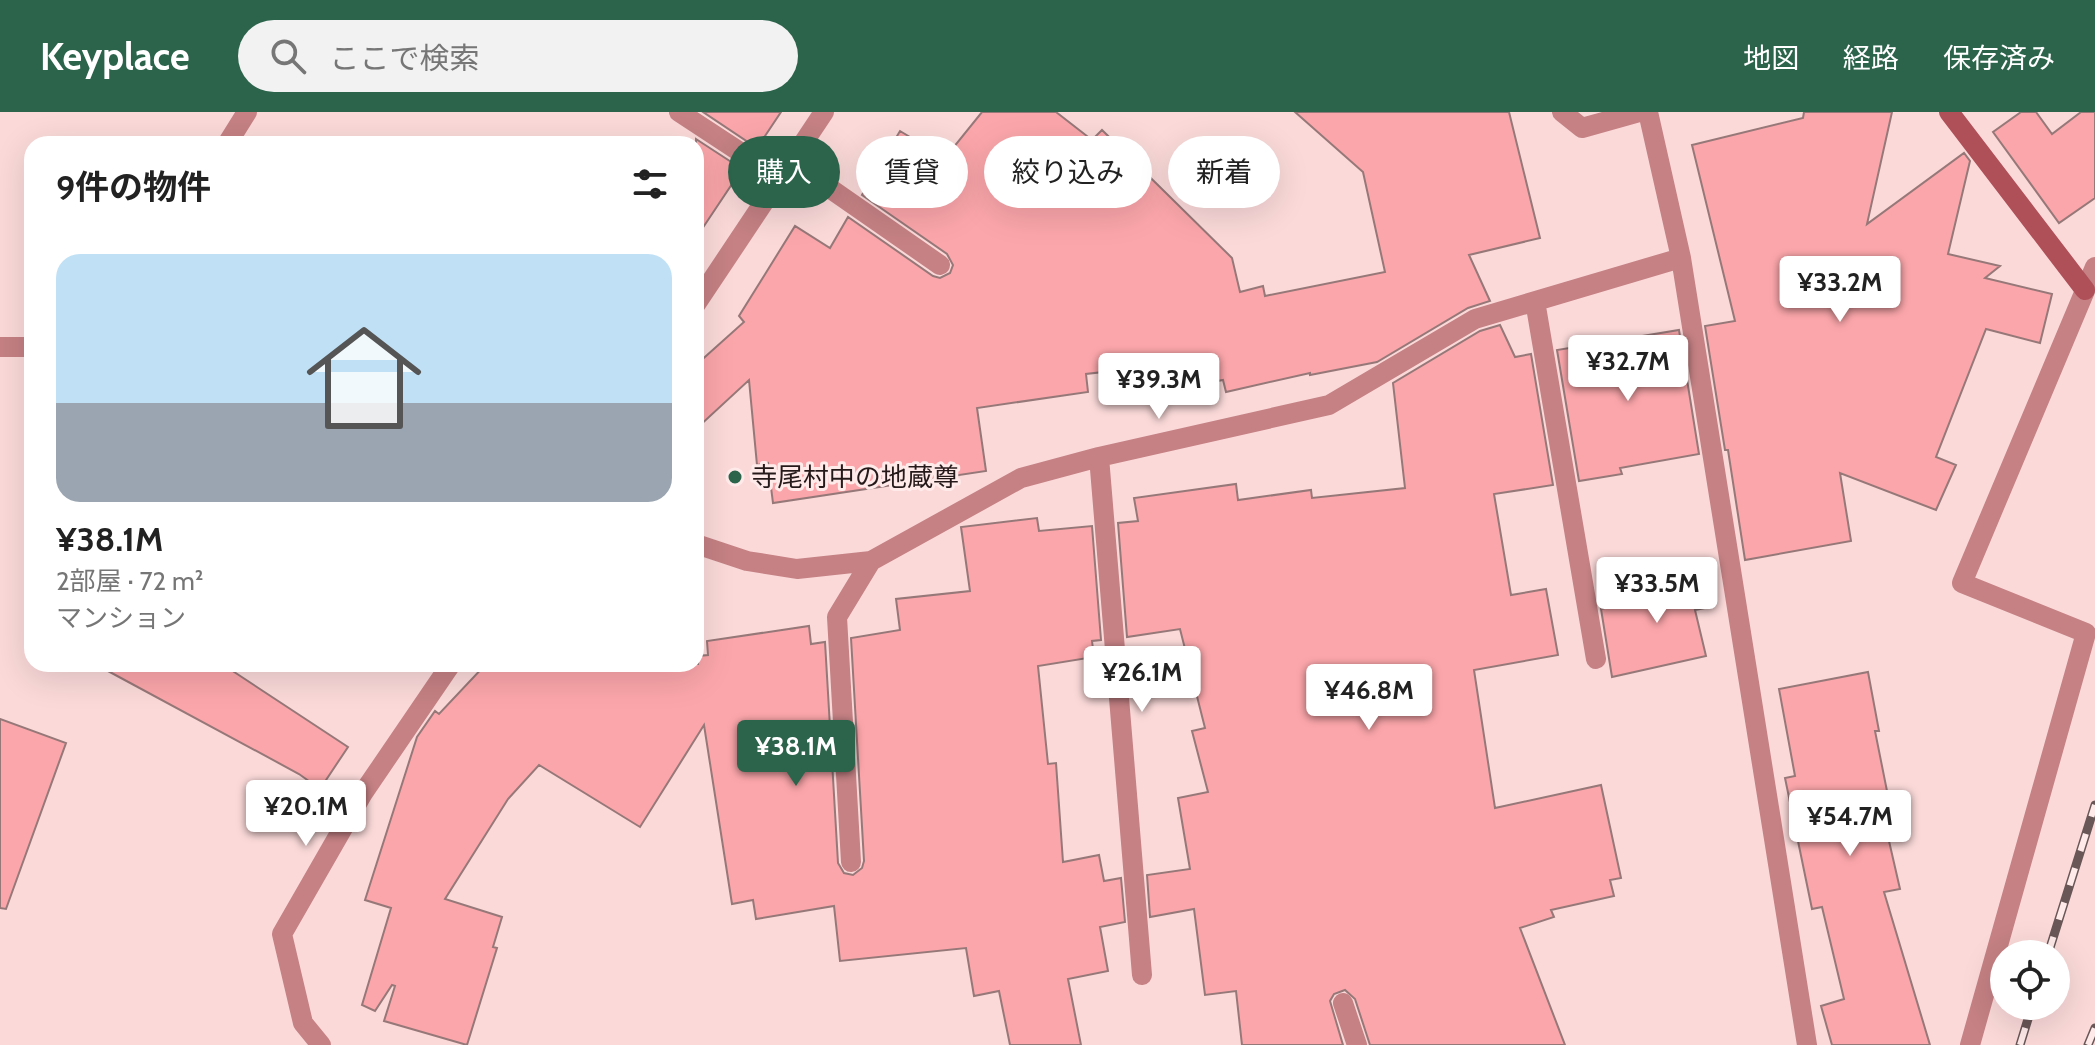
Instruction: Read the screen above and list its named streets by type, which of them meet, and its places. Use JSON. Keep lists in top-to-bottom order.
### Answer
{
  "places": ["寺尾村中の地蔵尊"],
  "page": {
    "header": "Keyplace",
    "search": "ここで検索",
    "nav": ["地図", "経路", "保存済み"],
    "chip": [
      "購入",
      "賃貸",
      "絞り込み",
      "新着"
    ],
    "heading": "9件の物件",
    "list": [
      {
        "name": "¥38.1M",
        "note": "2部屋 · 72 m² · マンション"
      }
    ],
    "price": [
      "¥33.2M",
      "¥32.7M",
      "¥39.3M",
      "¥33.5M",
      "¥26.1M",
      "¥46.8M",
      "¥38.1M",
      "¥20.1M",
      "¥54.7M"
    ]
  }
}
